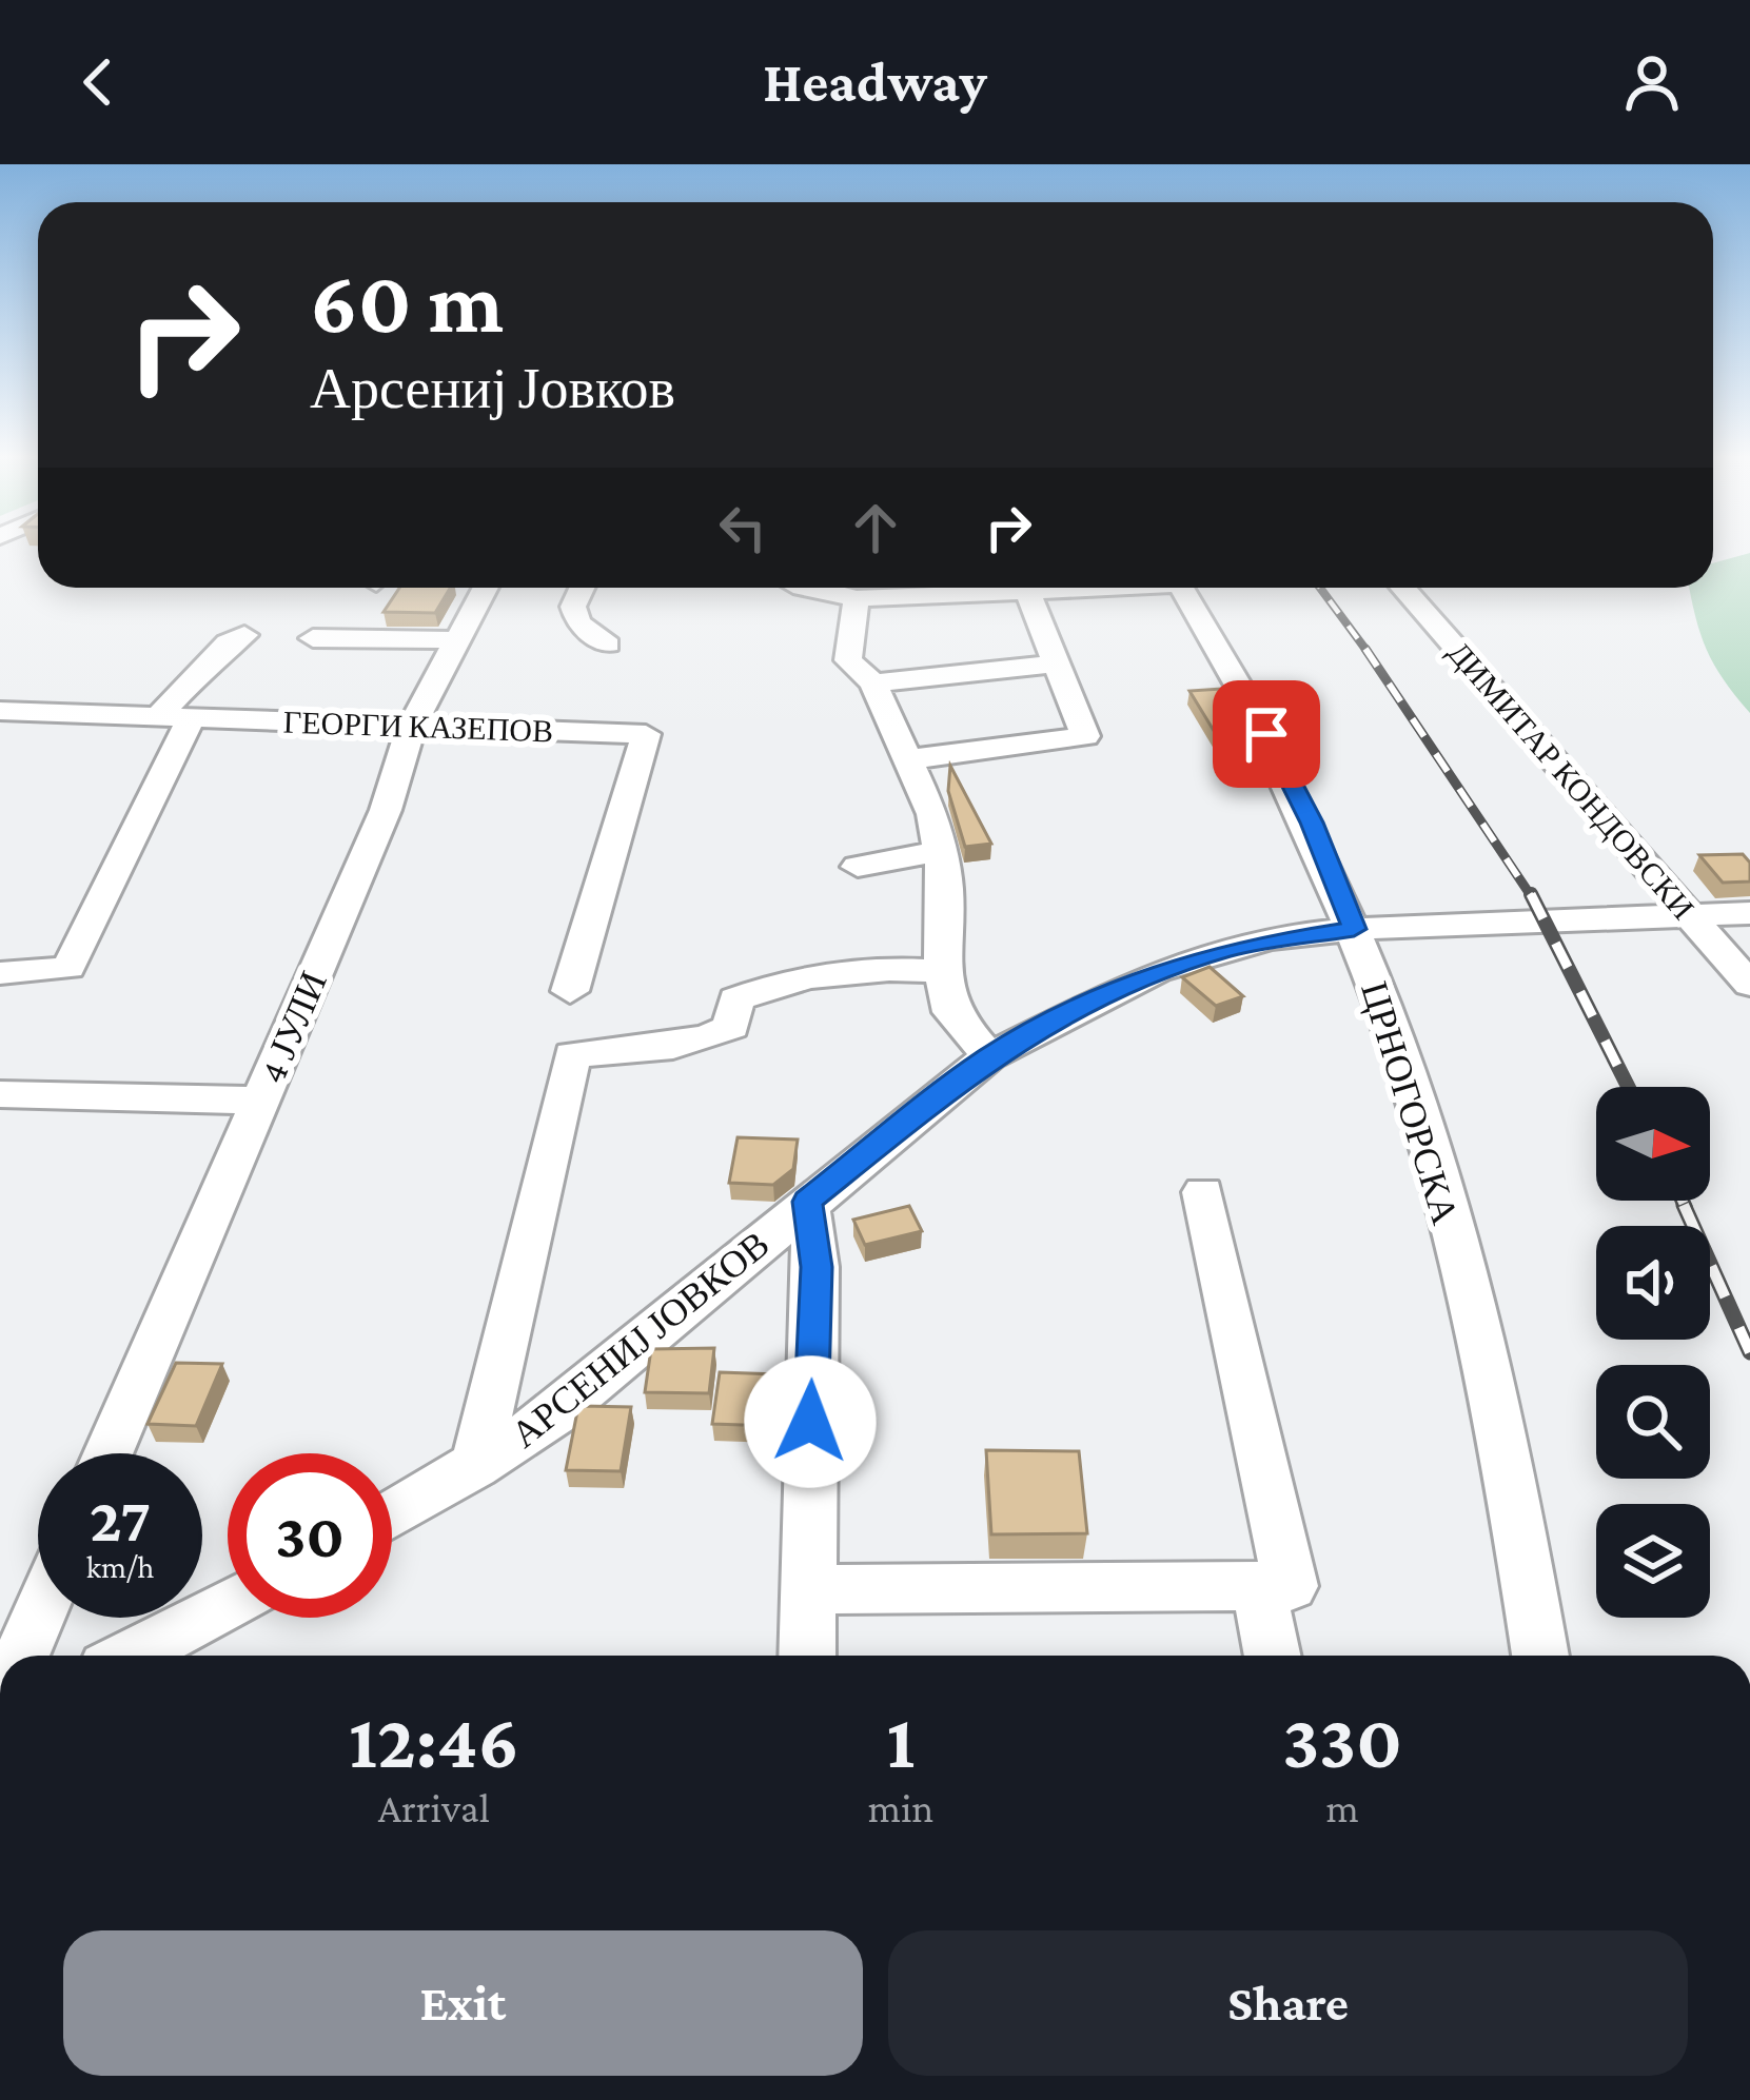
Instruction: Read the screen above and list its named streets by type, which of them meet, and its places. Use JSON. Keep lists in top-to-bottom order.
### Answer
{
  "streets": {
    "street": [
      "ГЕОРГИ КАЗЕПОВ",
      "ДИМИТАР КОНДОВСКИ",
      "4 ЈУЛИ",
      "ЦРНОГОРСКА",
      "АРСЕНИЈ ЈОВКОВ"
    ]
  },
  "crossings": [
    ["ГЕОРГИ КАЗЕПОВ", "4 ЈУЛИ"],
    ["ДИМИТАР КОНДОВСКИ", "АРСЕНИЈ ЈОВКОВ"],
    ["ЦРНОГОРСКА", "АРСЕНИЈ ЈОВКОВ"]
  ],
  "north": "right",
  "page": {
    "header": "Headway",
    "turn": ["60 m", "Арсениј Јовков"],
    "speed": "27 km/h",
    "limit": "30",
    "eta": [
      "12:46",
      "Arrival",
      "1",
      "min",
      "330",
      "m"
    ],
    "buttons": ["Exit", "Share"]
  }
}
